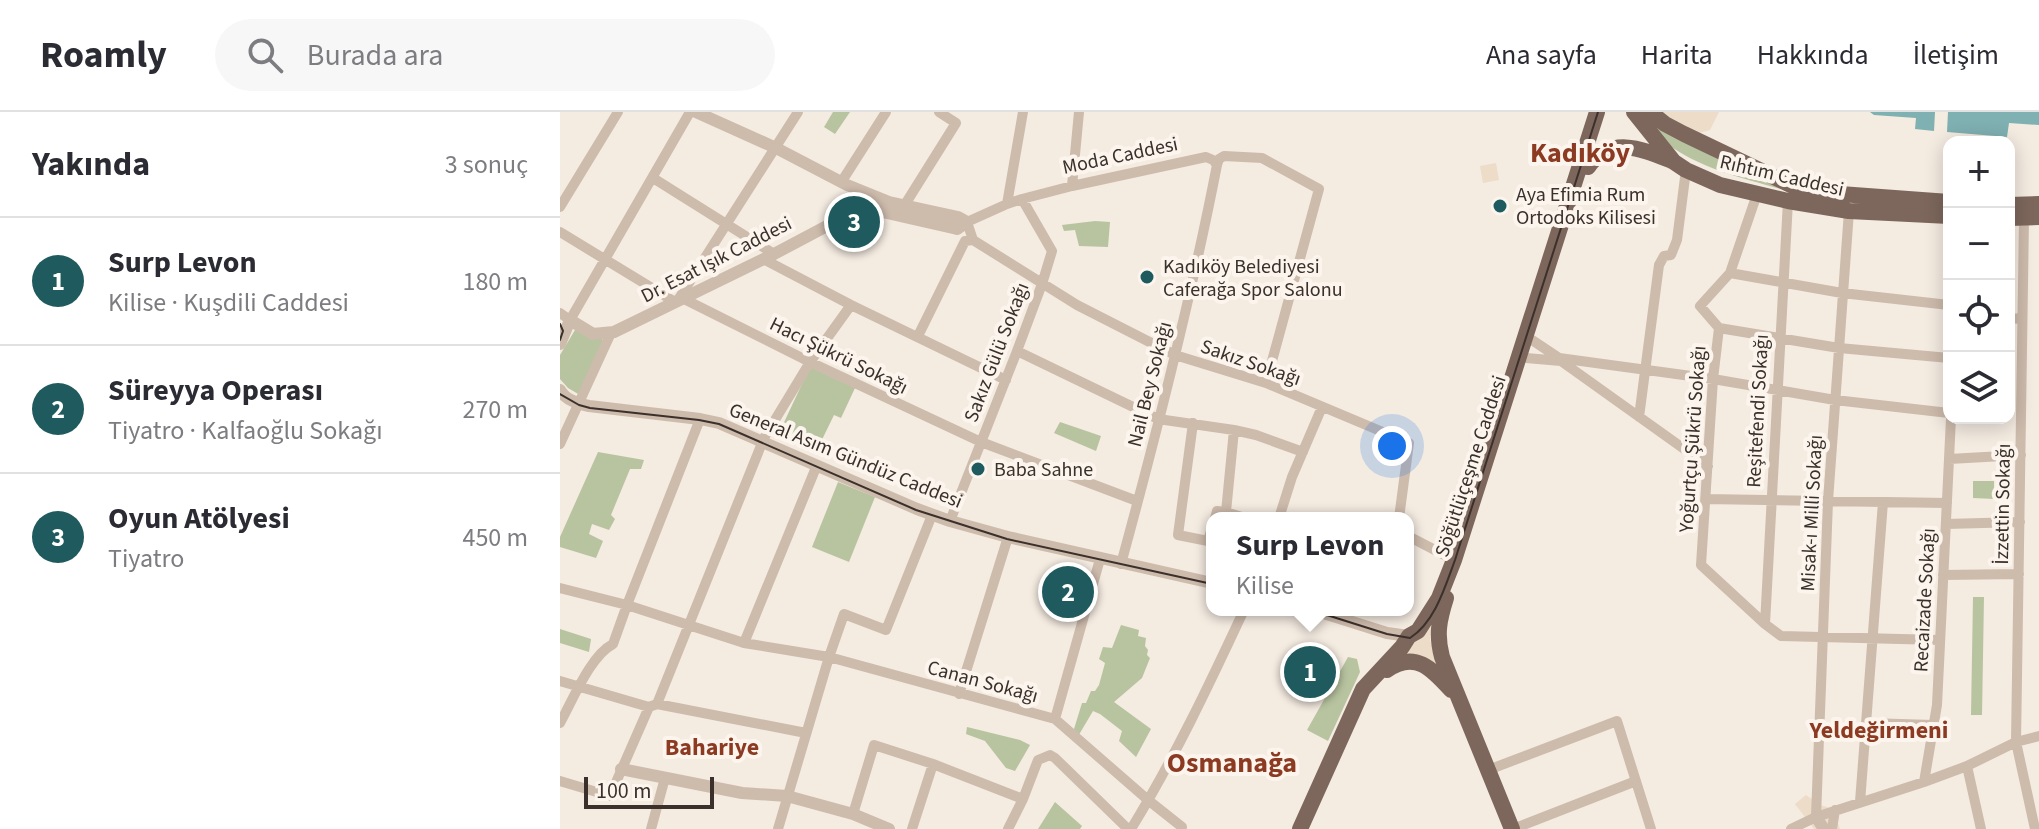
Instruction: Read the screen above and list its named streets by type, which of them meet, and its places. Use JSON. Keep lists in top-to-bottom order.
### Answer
{
  "streets": {
    "main road": ["Rıhtım Caddesi", "Söğütlüçeşme Caddesi"],
    "street": [
      "Moda Caddesi",
      "Dr. Esat Işık Caddesi",
      "Sakız Gülü Sokağı",
      "Hacı Şükrü Sokağı",
      "Sakız Sokağı",
      "Nail Bey Sokağı",
      "Reşitefendi Sokağı",
      "Yoğurtçu Şükrü Sokağı",
      "General Asım Gündüz Caddesi",
      "İzzettin Sokağı",
      "Misak-ı Milli Sokağı",
      "Recaizade Sokağı",
      "Canan Sokağı"
    ]
  },
  "crossings": [
    ["Moda Caddesi", "Sakız Gülü Sokağı"],
    ["Moda Caddesi", "Sakız Sokağı"],
    ["Moda Caddesi", "Nail Bey Sokağı"],
    ["Rıhtım Caddesi", "Reşitefendi Sokağı"],
    ["Rıhtım Caddesi", "Yoğurtçu Şükrü Sokağı"],
    ["Rıhtım Caddesi", "Misak-ı Milli Sokağı"],
    ["Dr. Esat Işık Caddesi", "Hacı Şükrü Sokağı"],
    ["Sakız Gülü Sokağı", "Hacı Şükrü Sokağı"],
    ["Sakız Gülü Sokağı", "Sakız Sokağı"],
    ["Sakız Gülü Sokağı", "General Asım Gündüz Caddesi"],
    ["Hacı Şükrü Sokağı", "Nail Bey Sokağı"],
    ["Sakız Sokağı", "Nail Bey Sokağı"],
    ["Nail Bey Sokağı", "General Asım Gündüz Caddesi"],
    ["Reşitefendi Sokağı", "Yoğurtçu Şükrü Sokağı"]
  ],
  "districts": [
    "Kadıköy",
    "Yeldeğirmeni",
    "Bahariye",
    "Osmanağa"
  ],
  "places": ["Aya Efimia Rum Ortodoks Kilisesi", "Kadıköy Belediyesi Caferağa Spor Salonu", "Baba Sahne"],
  "scale_bar": "100 m",
  "page": {
    "header": "Roamly",
    "search": "Burada ara",
    "nav": [
      "Ana sayfa",
      "Harita",
      "Hakkında",
      "İletişim"
    ],
    "heading": ["Yakında", "3 sonuç"],
    "map_buttons": ["+", "−"],
    "pins": ["3", "2", "1"],
    "list": [
      {
        "mark": "1",
        "name": "Surp Levon",
        "note": "Kilise · Kuşdili Caddesi",
        "value": "180 m"
      },
      {
        "mark": "2",
        "name": "Süreyya Operası",
        "note": "Tiyatro · Kalfaoğlu Sokağı",
        "value": "270 m"
      },
      {
        "mark": "3",
        "name": "Oyun Atölyesi",
        "note": "Tiyatro",
        "value": "450 m"
      }
    ],
    "popup": ["Surp Levon", "Kilise"],
    "scale": "100 m"
  }
}
